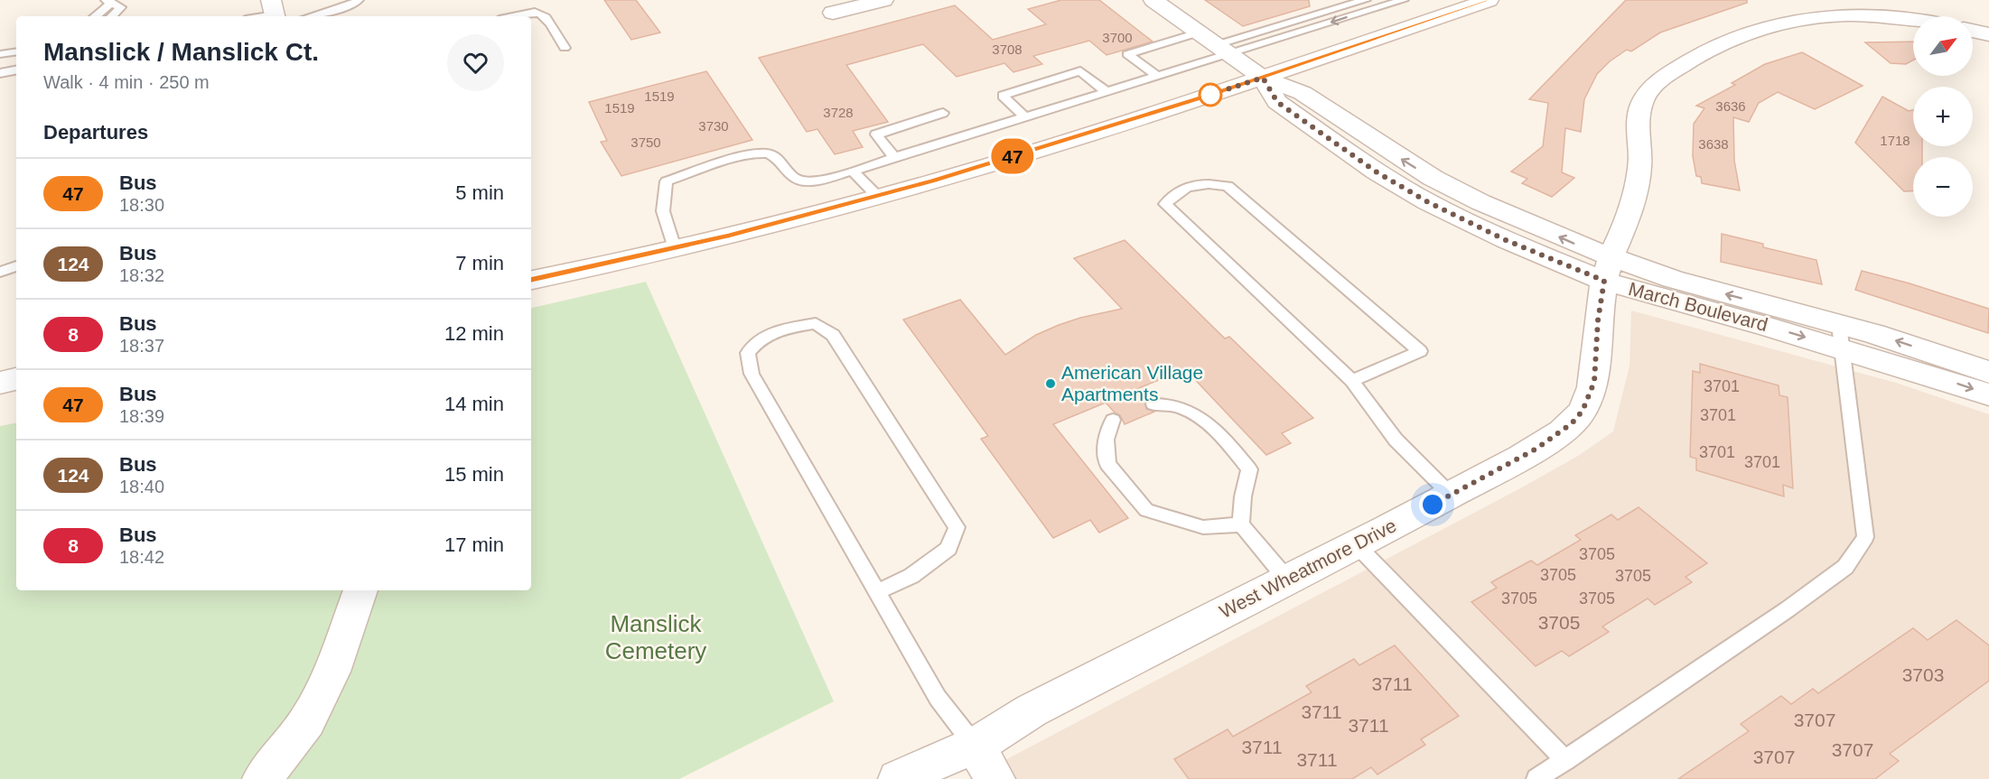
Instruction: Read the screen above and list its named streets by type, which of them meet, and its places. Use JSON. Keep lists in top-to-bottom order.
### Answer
{
  "streets": {
    "street": ["March Boulevard", "West Wheatmore Drive"]
  },
  "crossings": [
    ["March Boulevard", "West Wheatmore Drive"]
  ],
  "parks": ["Manslick Cemetery"],
  "places": ["American Village Apartments"],
  "lines": ["bus line 47"],
  "house_numbers": [
    "3700",
    "3708",
    "1519",
    "3636",
    "1519",
    "3728",
    "3730",
    "1718",
    "3750",
    "3638",
    "3701",
    "3701",
    "3701",
    "3701",
    "3705",
    "3705",
    "3705",
    "3705",
    "3705",
    "3705",
    "3703",
    "3711",
    "3711",
    "3707",
    "3711",
    "3711",
    "3707",
    "3707",
    "3711"
  ],
  "north": "top right",
  "page": {
    "on_map": "47",
    "map_buttons": ["+", "−"],
    "heading": [
      ["Manslick / Manslick Ct.", "Walk · 4 min · 250 m"],
      "Departures"
    ],
    "list": [
      {
        "mark": "47",
        "name": "Bus",
        "note": "18:30",
        "value": "5 min"
      },
      {
        "mark": "124",
        "name": "Bus",
        "note": "18:32",
        "value": "7 min"
      },
      {
        "mark": "8",
        "name": "Bus",
        "note": "18:37",
        "value": "12 min"
      },
      {
        "mark": "47",
        "name": "Bus",
        "note": "18:39",
        "value": "14 min"
      },
      {
        "mark": "124",
        "name": "Bus",
        "note": "18:40",
        "value": "15 min"
      },
      {
        "mark": "8",
        "name": "Bus",
        "note": "18:42",
        "value": "17 min"
      }
    ]
  }
}
